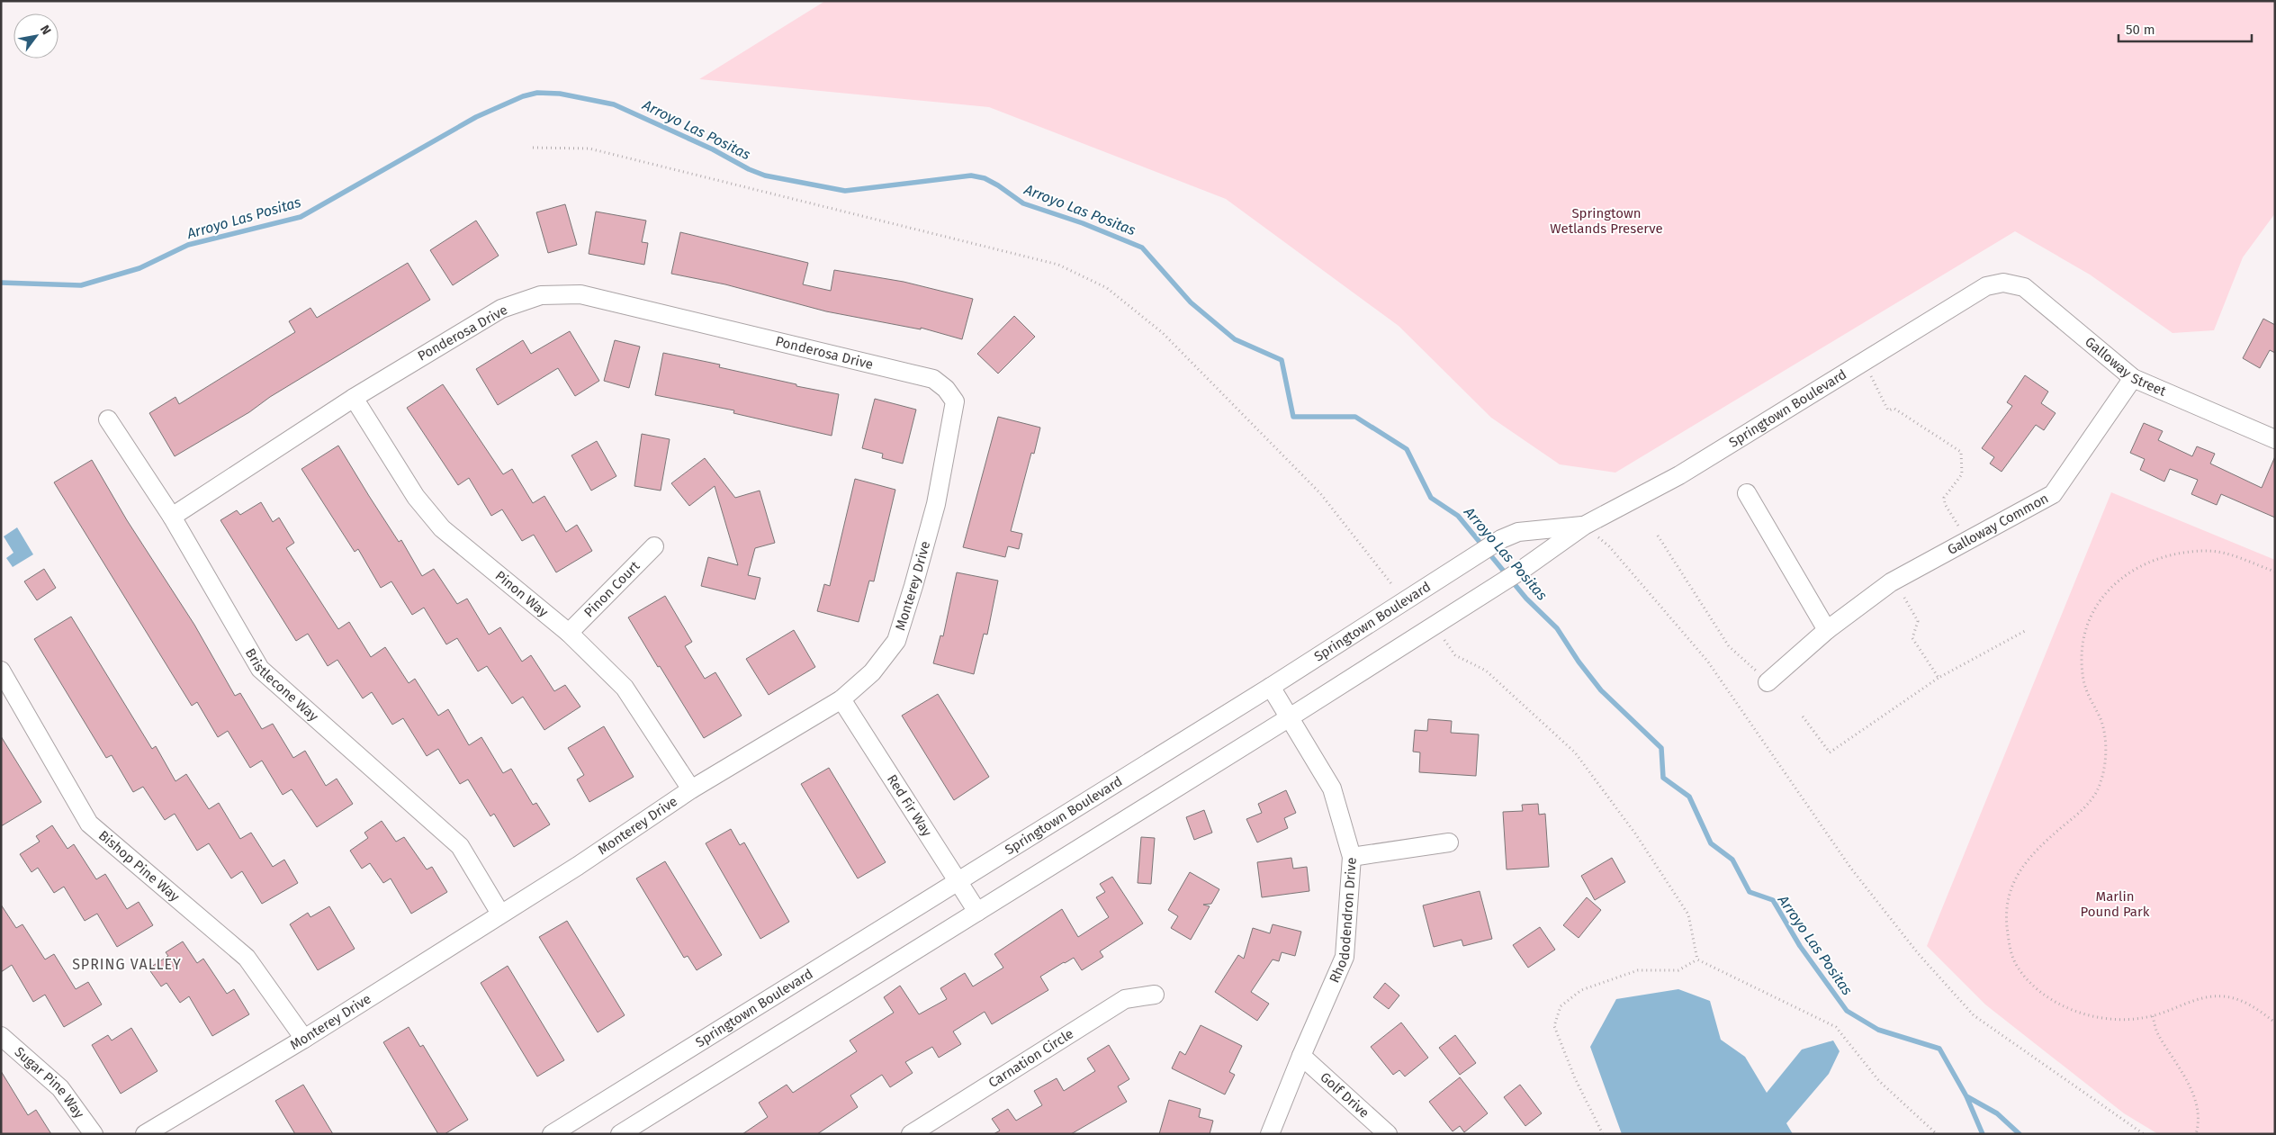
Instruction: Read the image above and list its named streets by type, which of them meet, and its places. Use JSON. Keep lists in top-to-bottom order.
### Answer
{
  "streets": {
    "street": [
      "Ponderosa Drive",
      "Galloway Street",
      "Springtown Boulevard",
      "Galloway Common",
      "Monterey Drive",
      "Pinon Court",
      "Pinon Way",
      "Bristlecone Way",
      "Red Fir Way",
      "Bishop Pine Way",
      "Rhododendron Drive",
      "Carnation Circle",
      "Sugar Pine Way",
      "Golf Drive"
    ]
  },
  "crossings": [
    ["Ponderosa Drive", "Monterey Drive"],
    ["Ponderosa Drive", "Pinon Way"],
    ["Ponderosa Drive", "Bristlecone Way"],
    ["Galloway Street", "Springtown Boulevard"],
    ["Galloway Street", "Galloway Common"],
    ["Springtown Boulevard", "Red Fir Way"],
    ["Springtown Boulevard", "Rhododendron Drive"],
    ["Monterey Drive", "Pinon Way"],
    ["Monterey Drive", "Bristlecone Way"],
    ["Monterey Drive", "Red Fir Way"],
    ["Monterey Drive", "Bishop Pine Way"],
    ["Pinon Court", "Pinon Way"],
    ["Rhododendron Drive", "Golf Drive"]
  ],
  "districts": ["SPRING VALLEY"],
  "water": ["Arroyo Las Positas"],
  "parks": ["Springtown Wetlands Preserve", "Marlin Pound Park"],
  "scale_bar": "50 m",
  "north": "top right"
}
